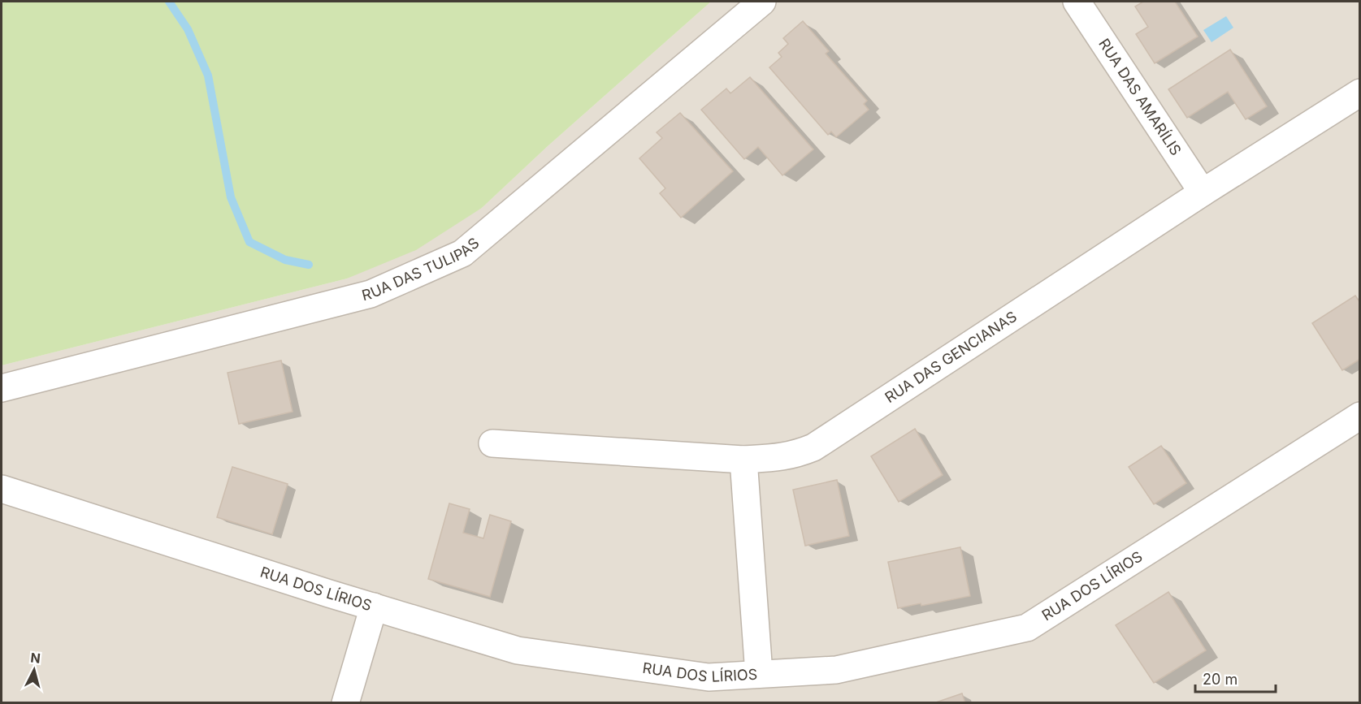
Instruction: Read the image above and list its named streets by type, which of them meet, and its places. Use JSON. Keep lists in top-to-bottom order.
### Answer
{
  "streets": {
    "street": [
      "RUA DAS AMARÍLIS",
      "RUA DAS TULIPAS",
      "RUA DAS GENCIANAS",
      "RUA DOS LÍRIOS"
    ]
  },
  "crossings": [
    ["RUA DAS AMARÍLIS", "RUA DAS GENCIANAS"]
  ],
  "scale_bar": "20 m",
  "north": "top"
}
